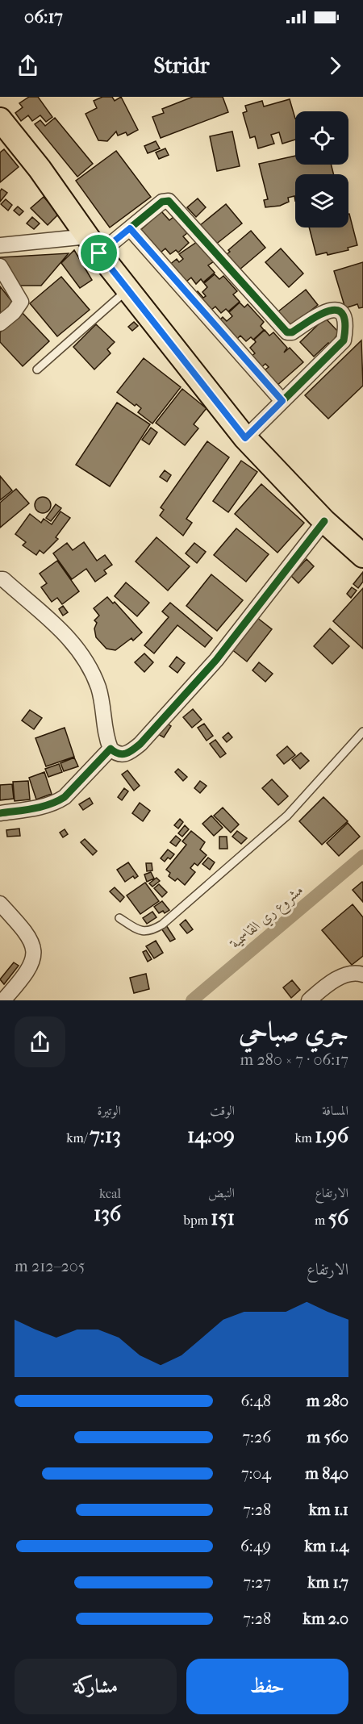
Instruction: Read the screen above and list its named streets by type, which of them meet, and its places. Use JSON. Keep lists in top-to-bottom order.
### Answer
{
  "water": ["مشروع ري القاسمية"],
  "page": {
    "status": "06:17",
    "header": "Stridr",
    "heading": ["جري صباحي", "06:17 · 7 × 280 m"],
    "stats": [
      ["المسافة", "1.96 km"],
      ["الوقت", "14:09"],
      ["الوتيرة", "7:13 /km"],
      ["الارتفاع", "56 m"],
      ["النبض", "151 bpm"],
      ["kcal", "136"]
    ],
    "chart": ["الارتفاع", "205–212 m"],
    "list": [
      {
        "name": "280 m",
        "note": "6:48"
      },
      {
        "name": "560 m",
        "note": "7:26"
      },
      {
        "name": "840 m",
        "note": "7:04"
      },
      {
        "name": "1.1 km",
        "note": "7:28"
      },
      {
        "name": "1.4 km",
        "note": "6:49"
      },
      {
        "name": "1.7 km",
        "note": "7:27"
      },
      {
        "name": "2.0 km",
        "note": "7:28"
      }
    ],
    "buttons": ["حفظ", "مشاركة"]
  }
}
